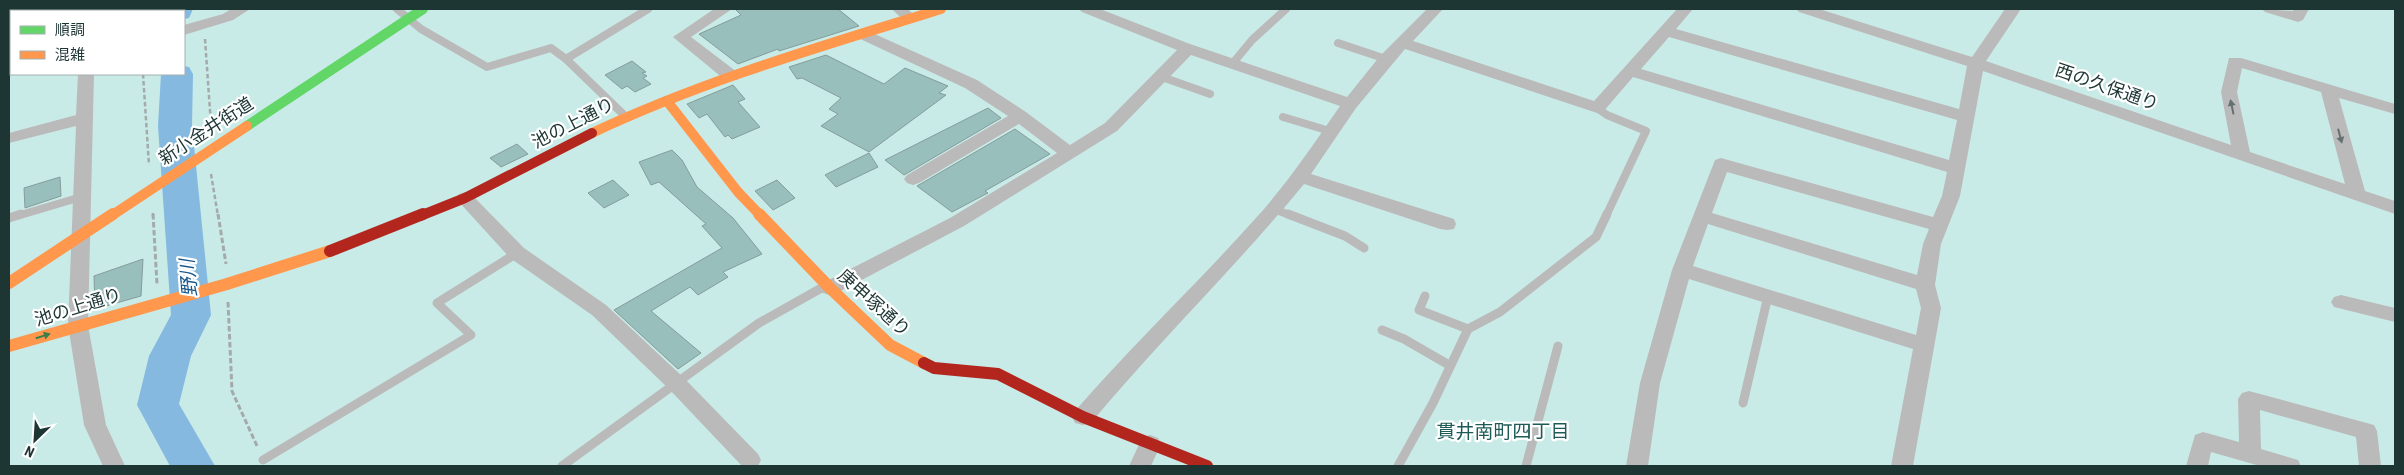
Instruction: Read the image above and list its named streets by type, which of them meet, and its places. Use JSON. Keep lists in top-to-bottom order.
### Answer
{
  "streets": {
    "street": [
      "西の久保通り",
      "池の上通り",
      "新小金井街道",
      "庚申塚通り"
    ]
  },
  "crossings": [
    ["池の上通り", "庚申塚通り"]
  ],
  "districts": ["貫井南町四丁目"],
  "water": ["野川"],
  "legend": ["順調", "混雑"],
  "north": "bottom left"
}
